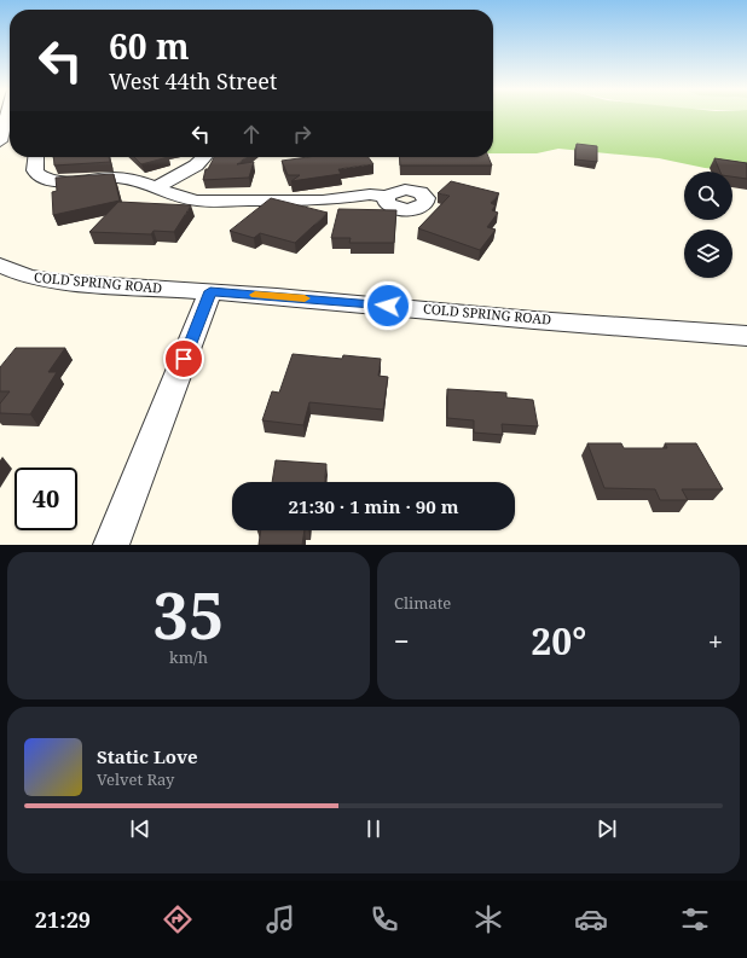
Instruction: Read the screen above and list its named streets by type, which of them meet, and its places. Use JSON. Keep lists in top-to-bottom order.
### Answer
{
  "streets": {
    "street": ["COLD SPRING ROAD"]
  },
  "page": {
    "turn": ["60 m", "West 44th Street"],
    "limit": "40",
    "trip": "21:30 · 1 min · 90 m",
    "tile": [
      ["35", "km/h"],
      "Climate"
    ],
    "heat": ["−", "20°", "+"],
    "song": ["Static Love", "Velvet Ray"],
    "tabs": "21:29"
  }
}
